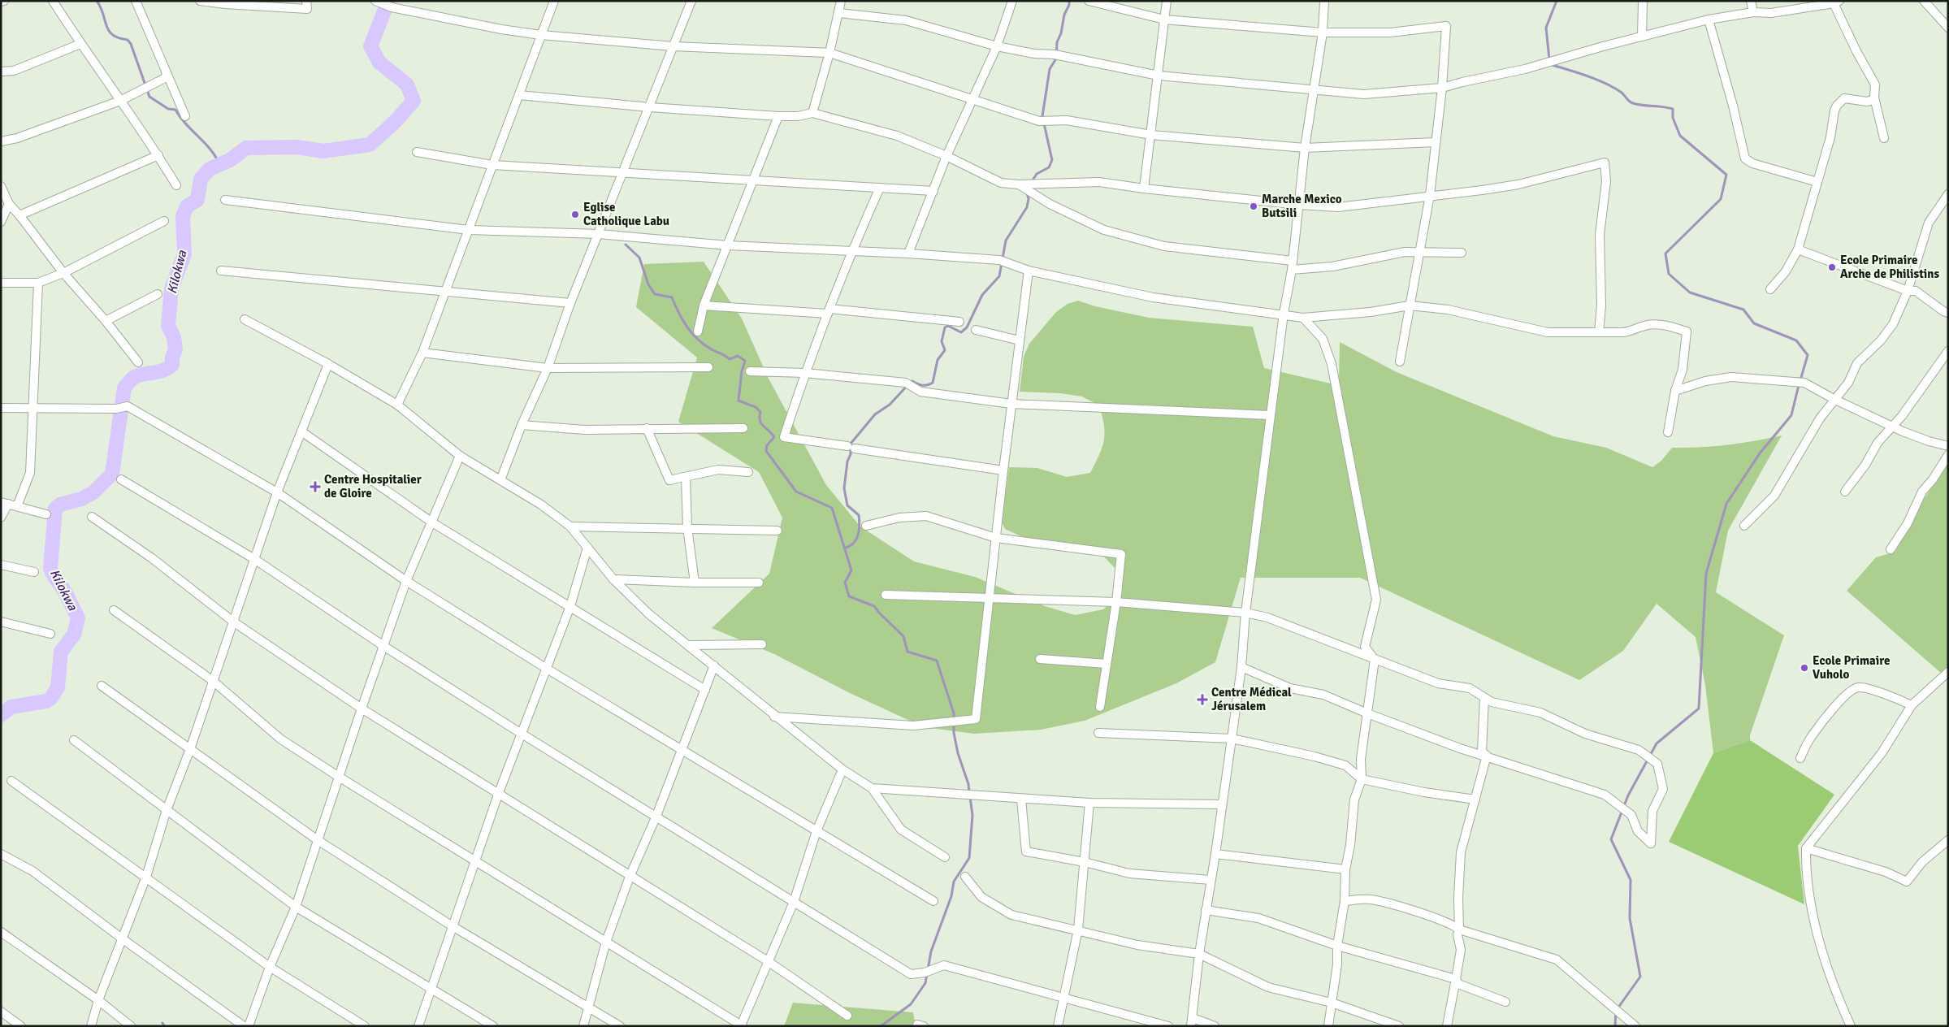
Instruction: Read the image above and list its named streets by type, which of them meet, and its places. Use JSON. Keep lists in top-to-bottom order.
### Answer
{
  "water": ["Kilokwa"],
  "places": {
    "other": [
      "Marche Mexico Butsili",
      "Eglise Catholique Labu",
      "Ecole Primaire Arche de Philistins",
      "Ecole Primaire Vuholo"
    ],
    "health": ["Centre Hospitalier de Gloire", "Centre Médical Jérusalem"]
  }
}
